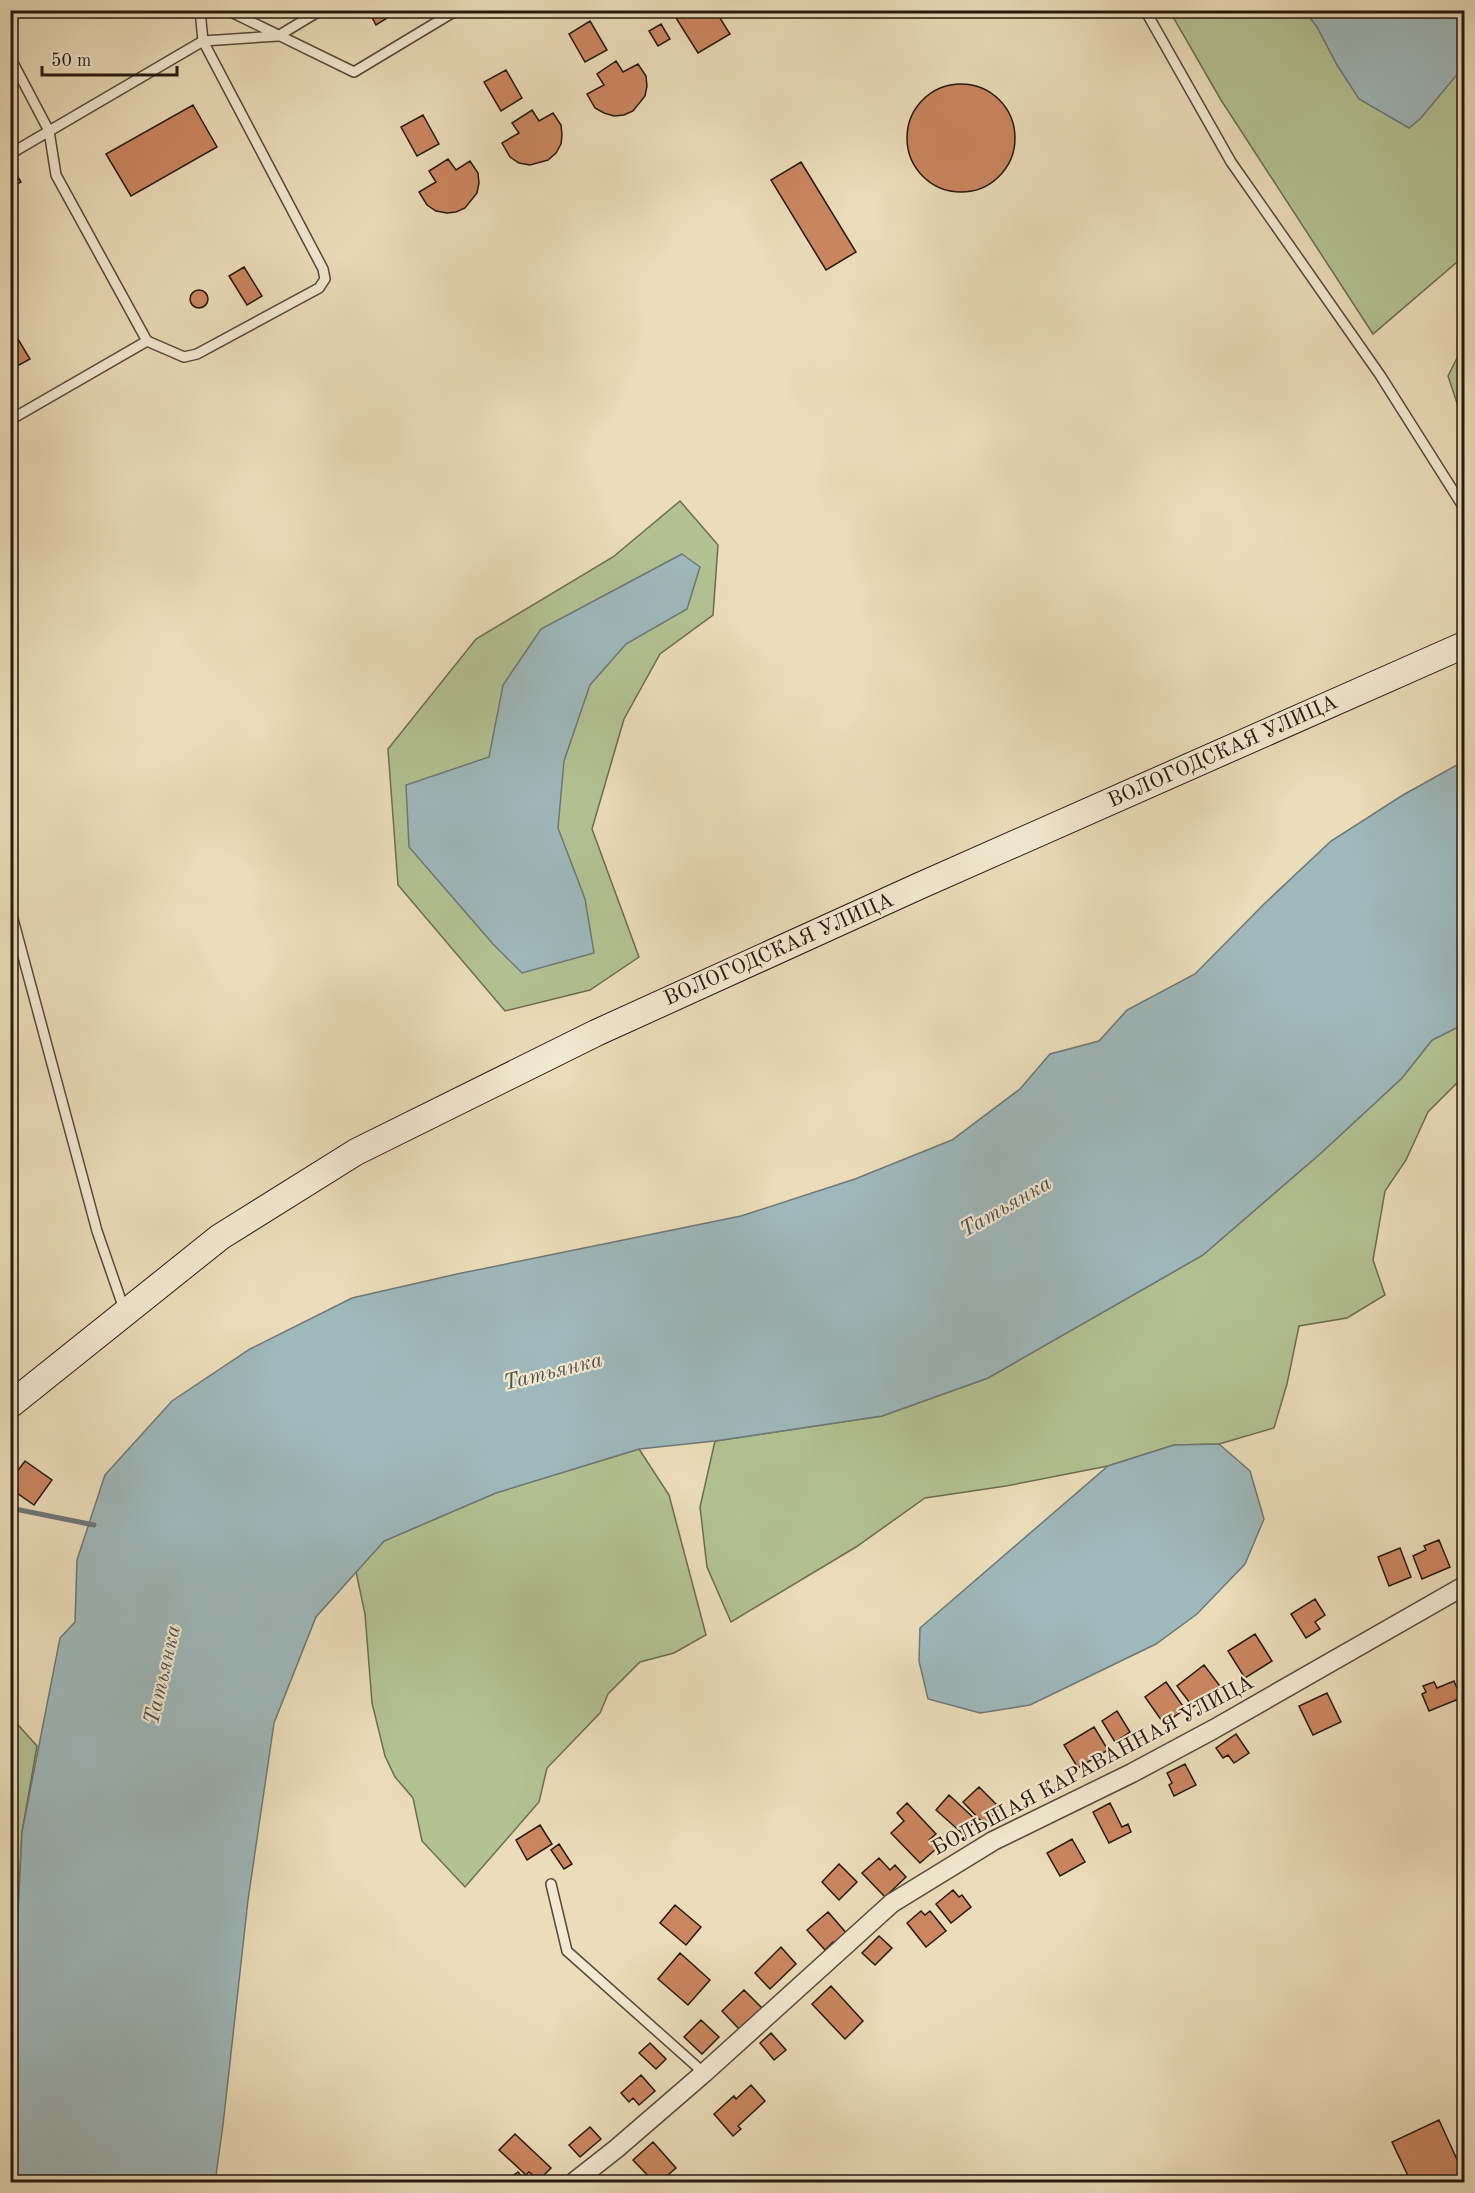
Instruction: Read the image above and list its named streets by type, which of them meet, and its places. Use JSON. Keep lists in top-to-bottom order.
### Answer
{
  "streets": {
    "main road": ["ВОЛОГОДСКАЯ УЛИЦА"],
    "street": ["БОЛЬШАЯ КАРАВАННАЯ УЛИЦА"]
  },
  "water": ["Татьянка"],
  "scale_bar": "50 m"
}
